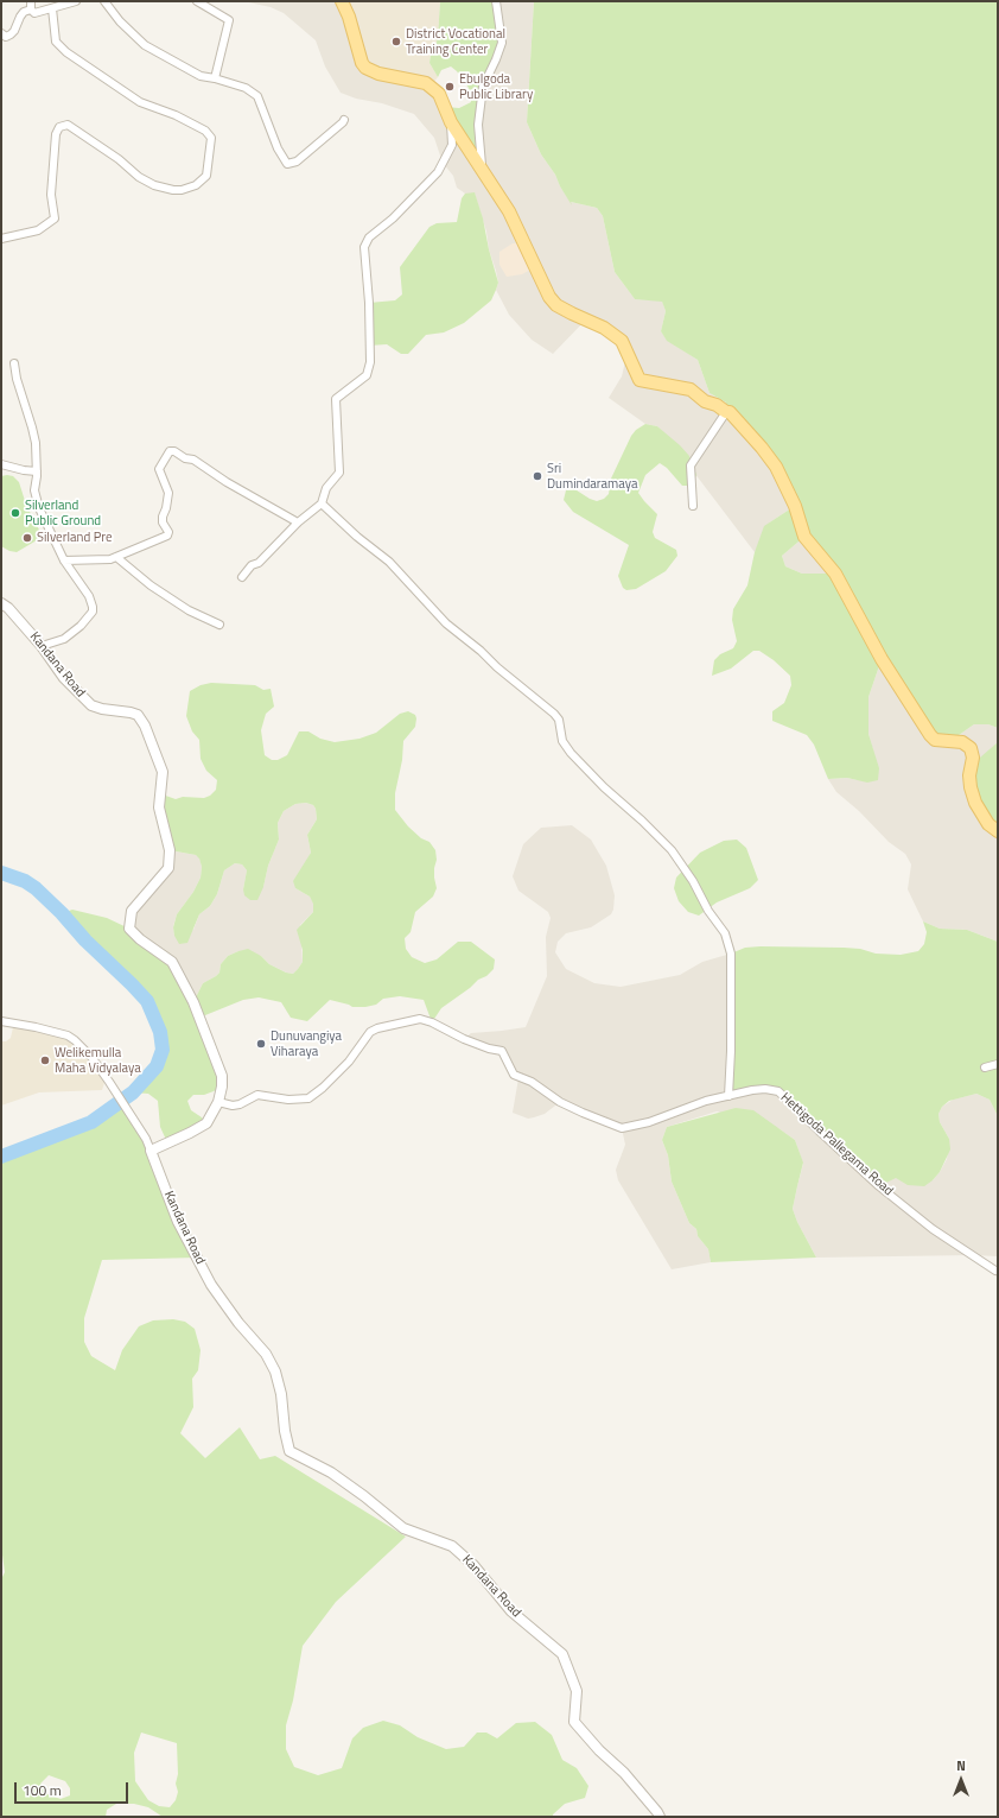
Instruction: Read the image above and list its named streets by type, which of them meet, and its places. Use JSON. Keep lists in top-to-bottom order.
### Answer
{
  "streets": {
    "street": ["Kandana Road", "Hettigoda Pallegama Road"]
  },
  "crossings": [
    ["Kandana Road", "Hettigoda Pallegama Road"]
  ],
  "places": [
    "District Vocational Training Center",
    "Ebulgoda Public Library",
    "Sri Dumindaramaya",
    "Silverland Public Ground",
    "Silverland Pre",
    "Dunuvangiya Viharaya",
    "Welikemulla Maha Vidyalaya"
  ],
  "scale_bar": "100 m",
  "north": "top"
}
